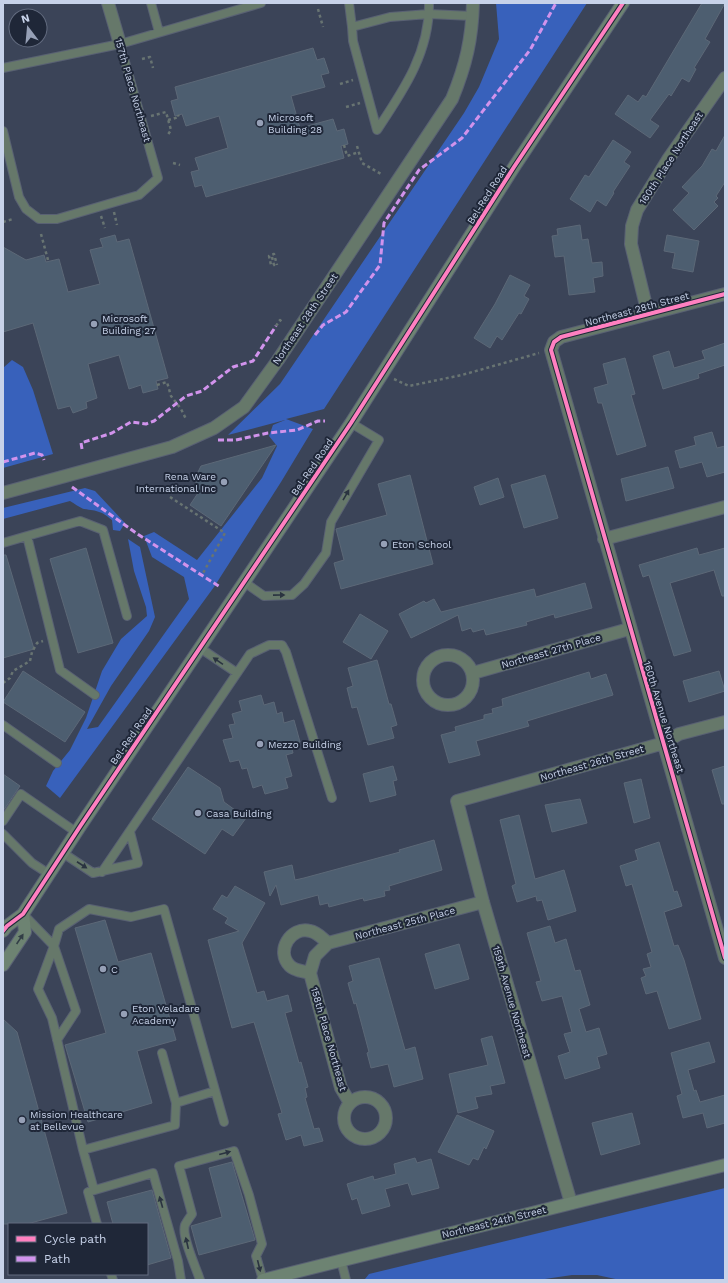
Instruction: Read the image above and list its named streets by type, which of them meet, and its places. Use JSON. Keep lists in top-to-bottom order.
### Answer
{
  "streets": {
    "main road": ["Bel-Red Road", "Northeast 24th Street"],
    "street": [
      "157th Place Northeast",
      "160th Place Northeast",
      "Northeast 28th Street",
      "Northeast 27th Place",
      "160th Avenue Northeast",
      "Northeast 26th Street",
      "Northeast 25th Place",
      "159th Avenue Northeast",
      "158th Place Northeast"
    ]
  },
  "crossings": [
    ["160th Place Northeast", "Northeast 28th Street"],
    ["Northeast 28th Street", "160th Avenue Northeast"],
    ["Northeast 27th Place", "160th Avenue Northeast"],
    ["160th Avenue Northeast", "Northeast 26th Street"],
    ["Northeast 26th Street", "159th Avenue Northeast"],
    ["Northeast 25th Place", "159th Avenue Northeast"],
    ["Northeast 25th Place", "158th Place Northeast"],
    ["159th Avenue Northeast", "Northeast 24th Street"]
  ],
  "places": [
    "Microsoft Building 28",
    "Microsoft Building 27",
    "Rena Ware International Inc",
    "Eton School",
    "Mezzo Building",
    "Casa Building",
    "C",
    "Eton Veladare Academy",
    "Mission Healthcare at Bellevue"
  ],
  "legend": ["Cycle path", "Path"],
  "north": "top"
}
